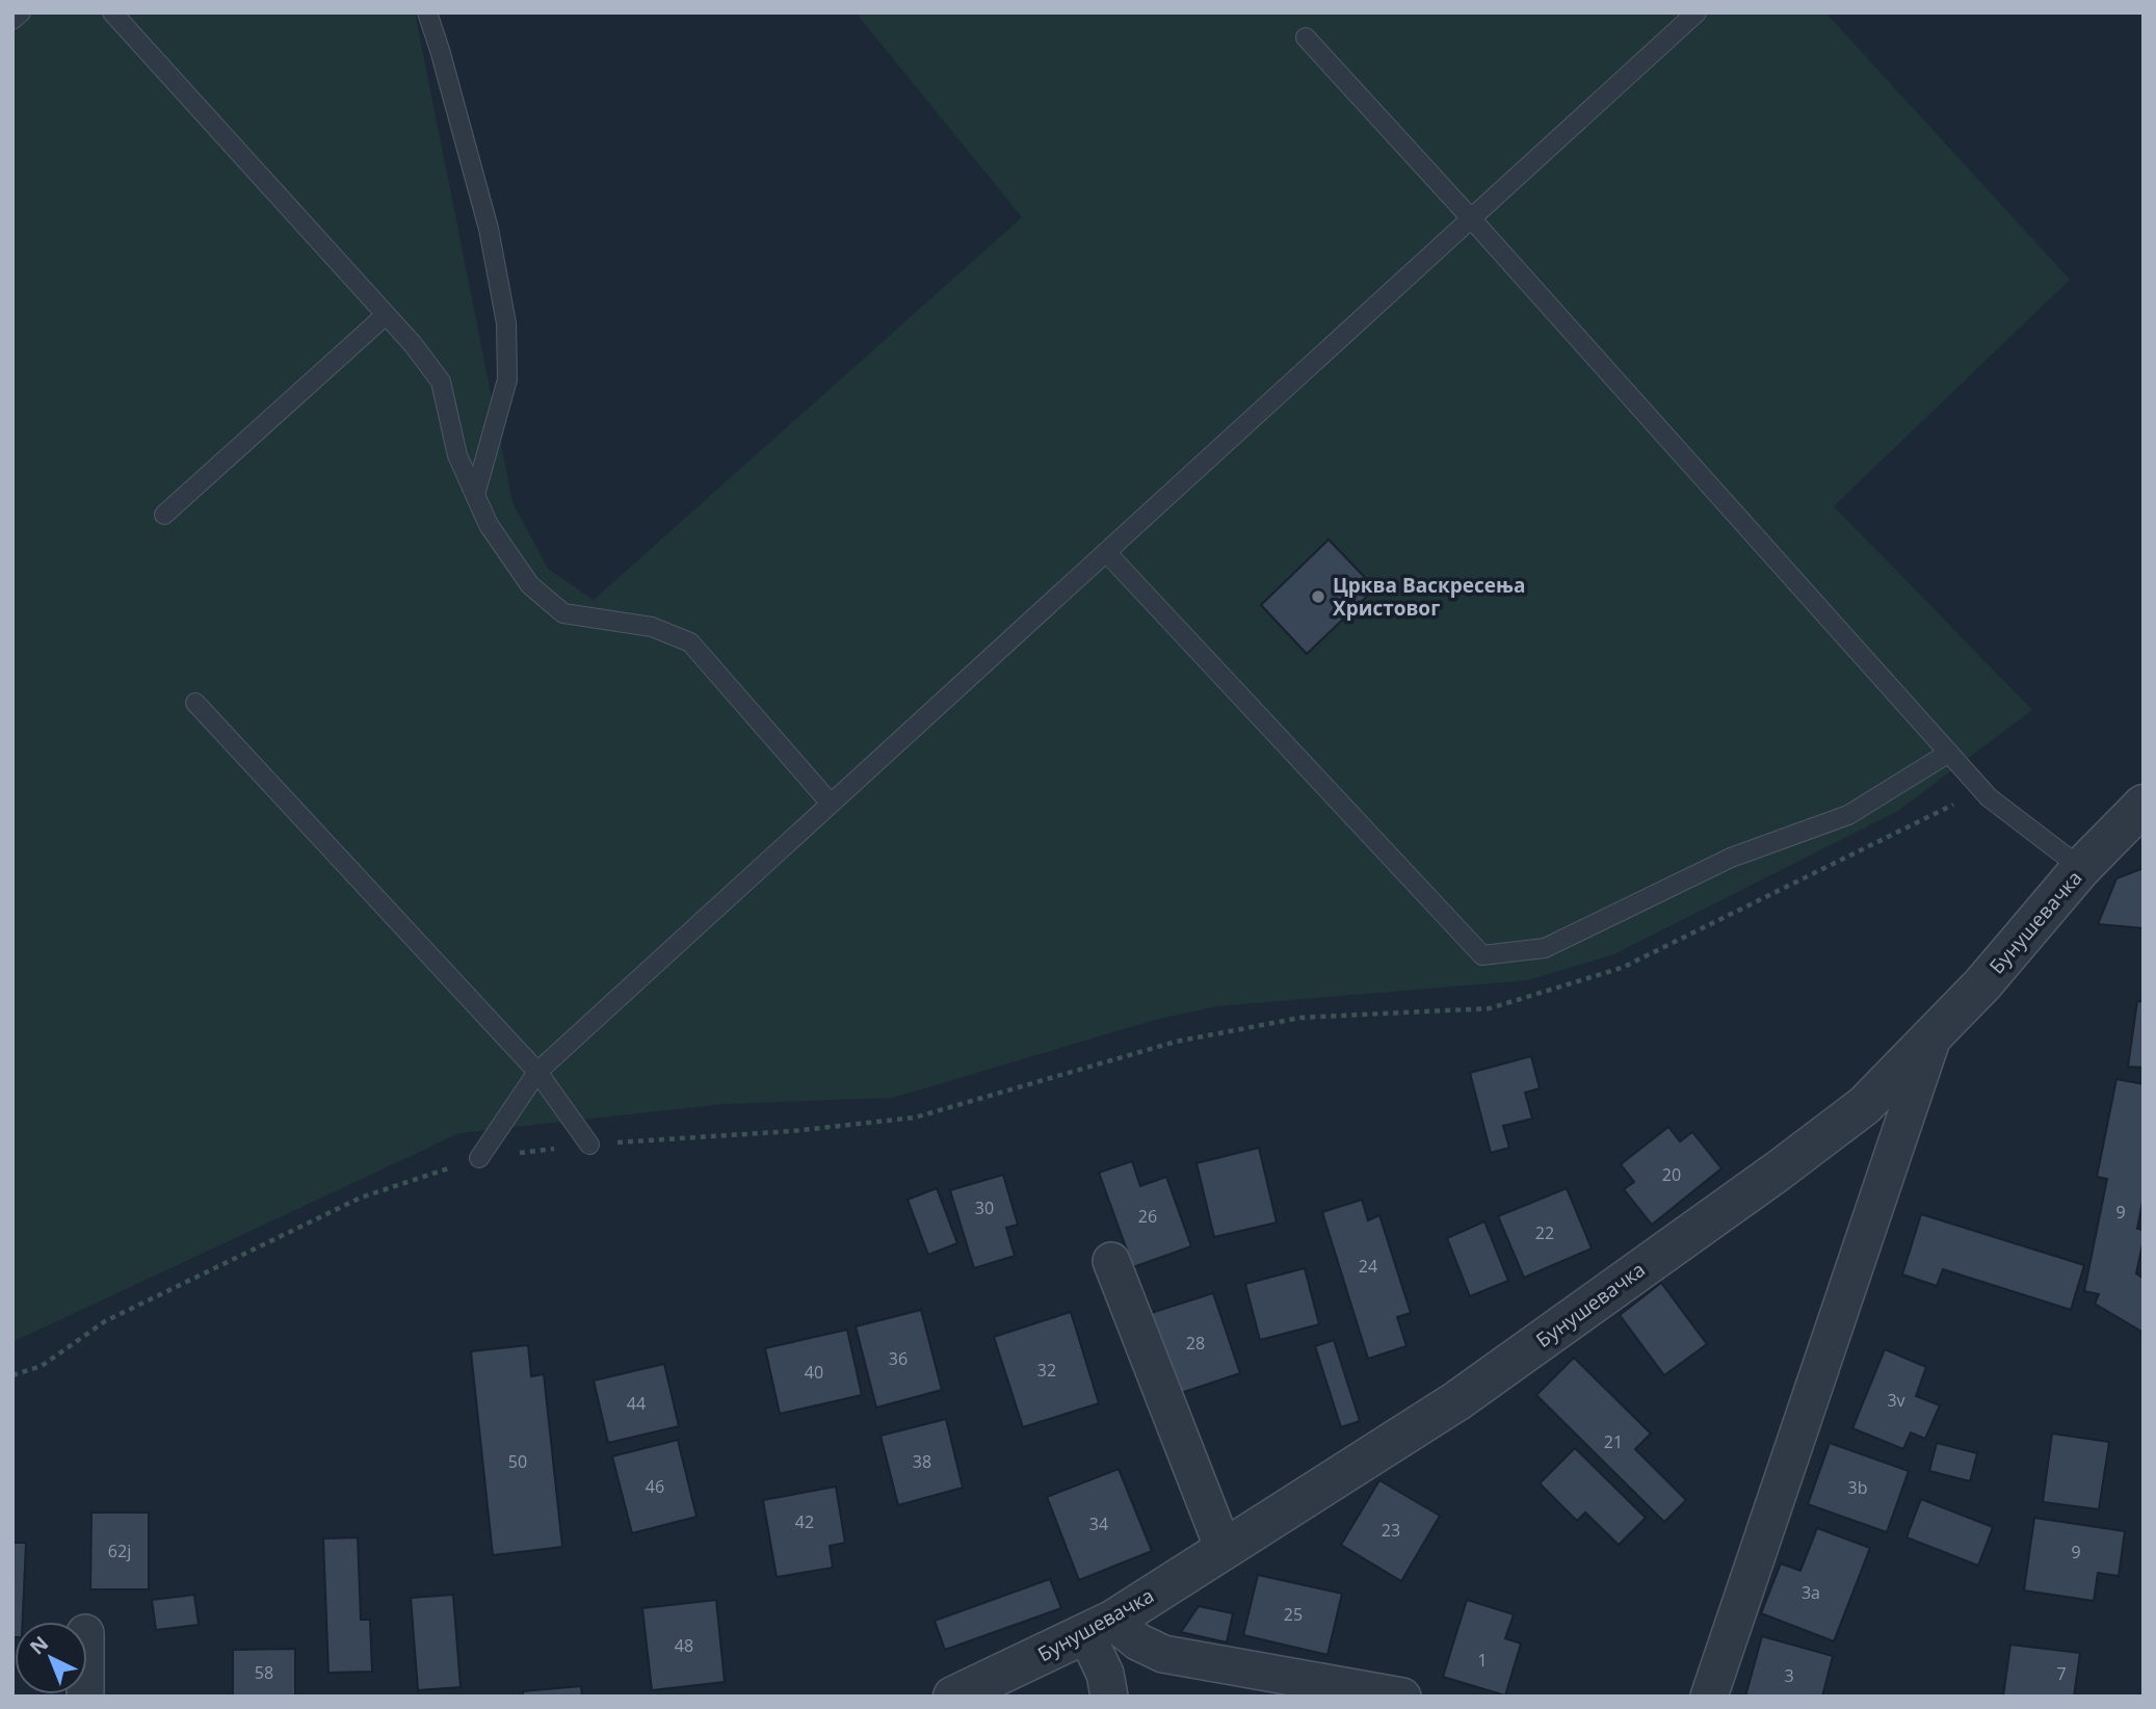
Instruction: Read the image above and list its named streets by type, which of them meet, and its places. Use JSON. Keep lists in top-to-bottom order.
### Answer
{
  "streets": {
    "street": ["Бунушевачка"]
  },
  "places": ["Црква Васкресења Христовог"],
  "house_numbers": [
    "20",
    "30",
    "9",
    "26",
    "22",
    "24",
    "28",
    "36",
    "32",
    "40",
    "3v",
    "44",
    "21",
    "50",
    "38",
    "46",
    "3b",
    "42",
    "34",
    "23",
    "62j",
    "9",
    "3a",
    "25",
    "48",
    "1",
    "58",
    "7",
    "3"
  ],
  "north": "top left"
}
